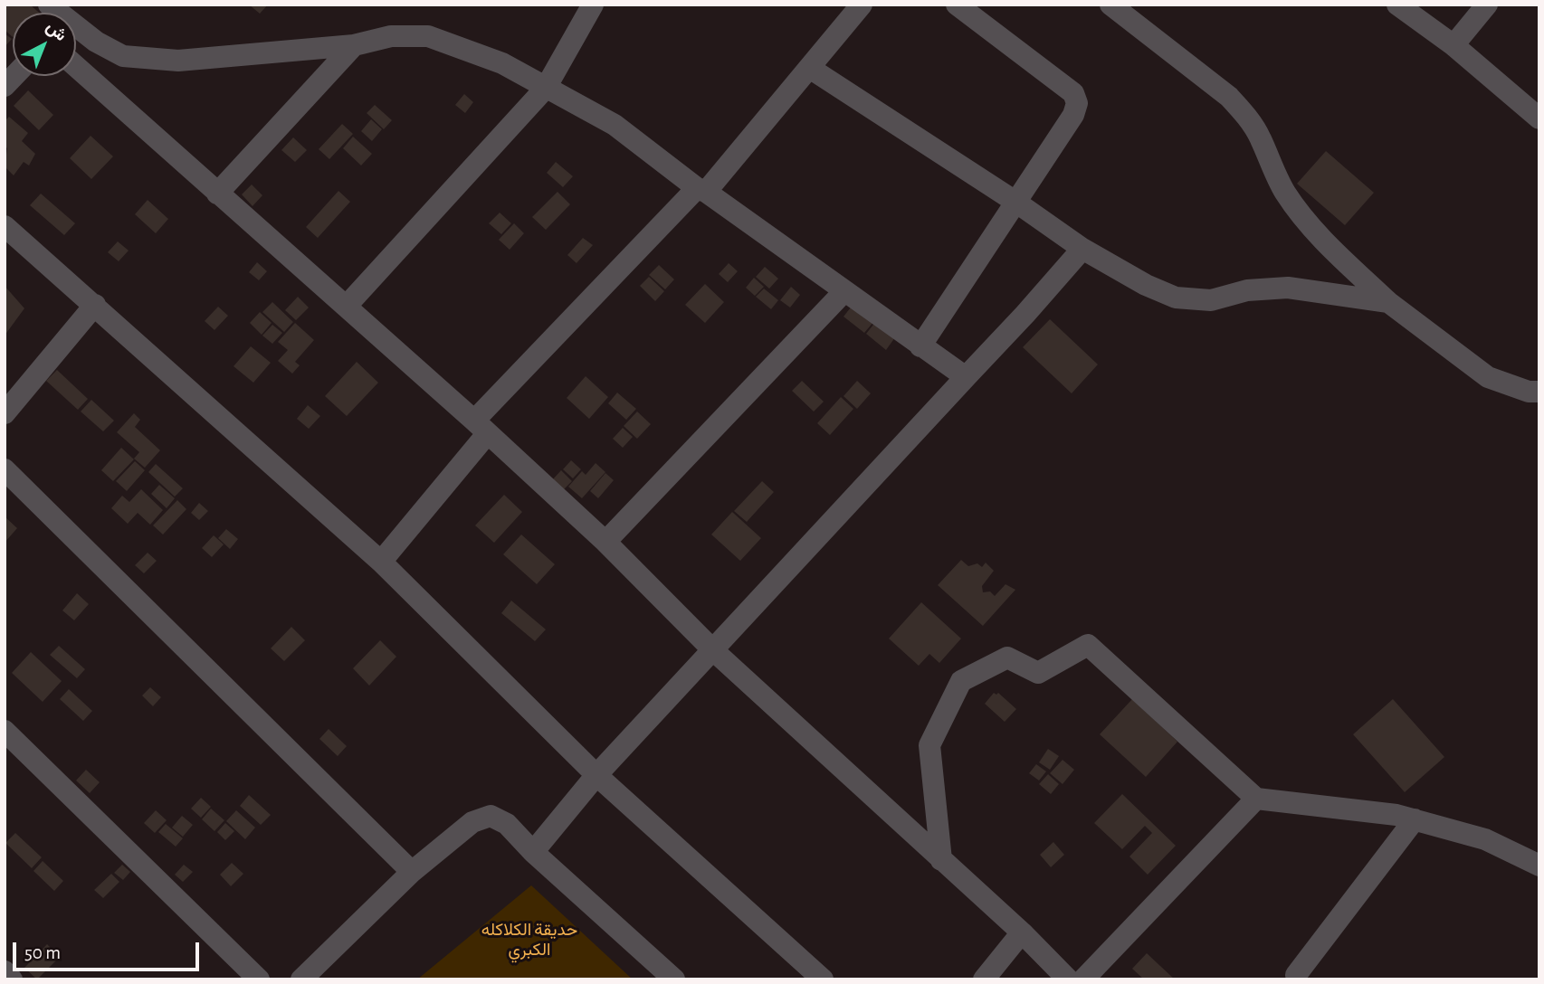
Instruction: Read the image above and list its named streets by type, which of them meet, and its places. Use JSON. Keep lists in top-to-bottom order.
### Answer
{
  "parks": ["حديقة الكلاكله الكبري"],
  "scale_bar": "50 m",
  "north": "top right"
}
